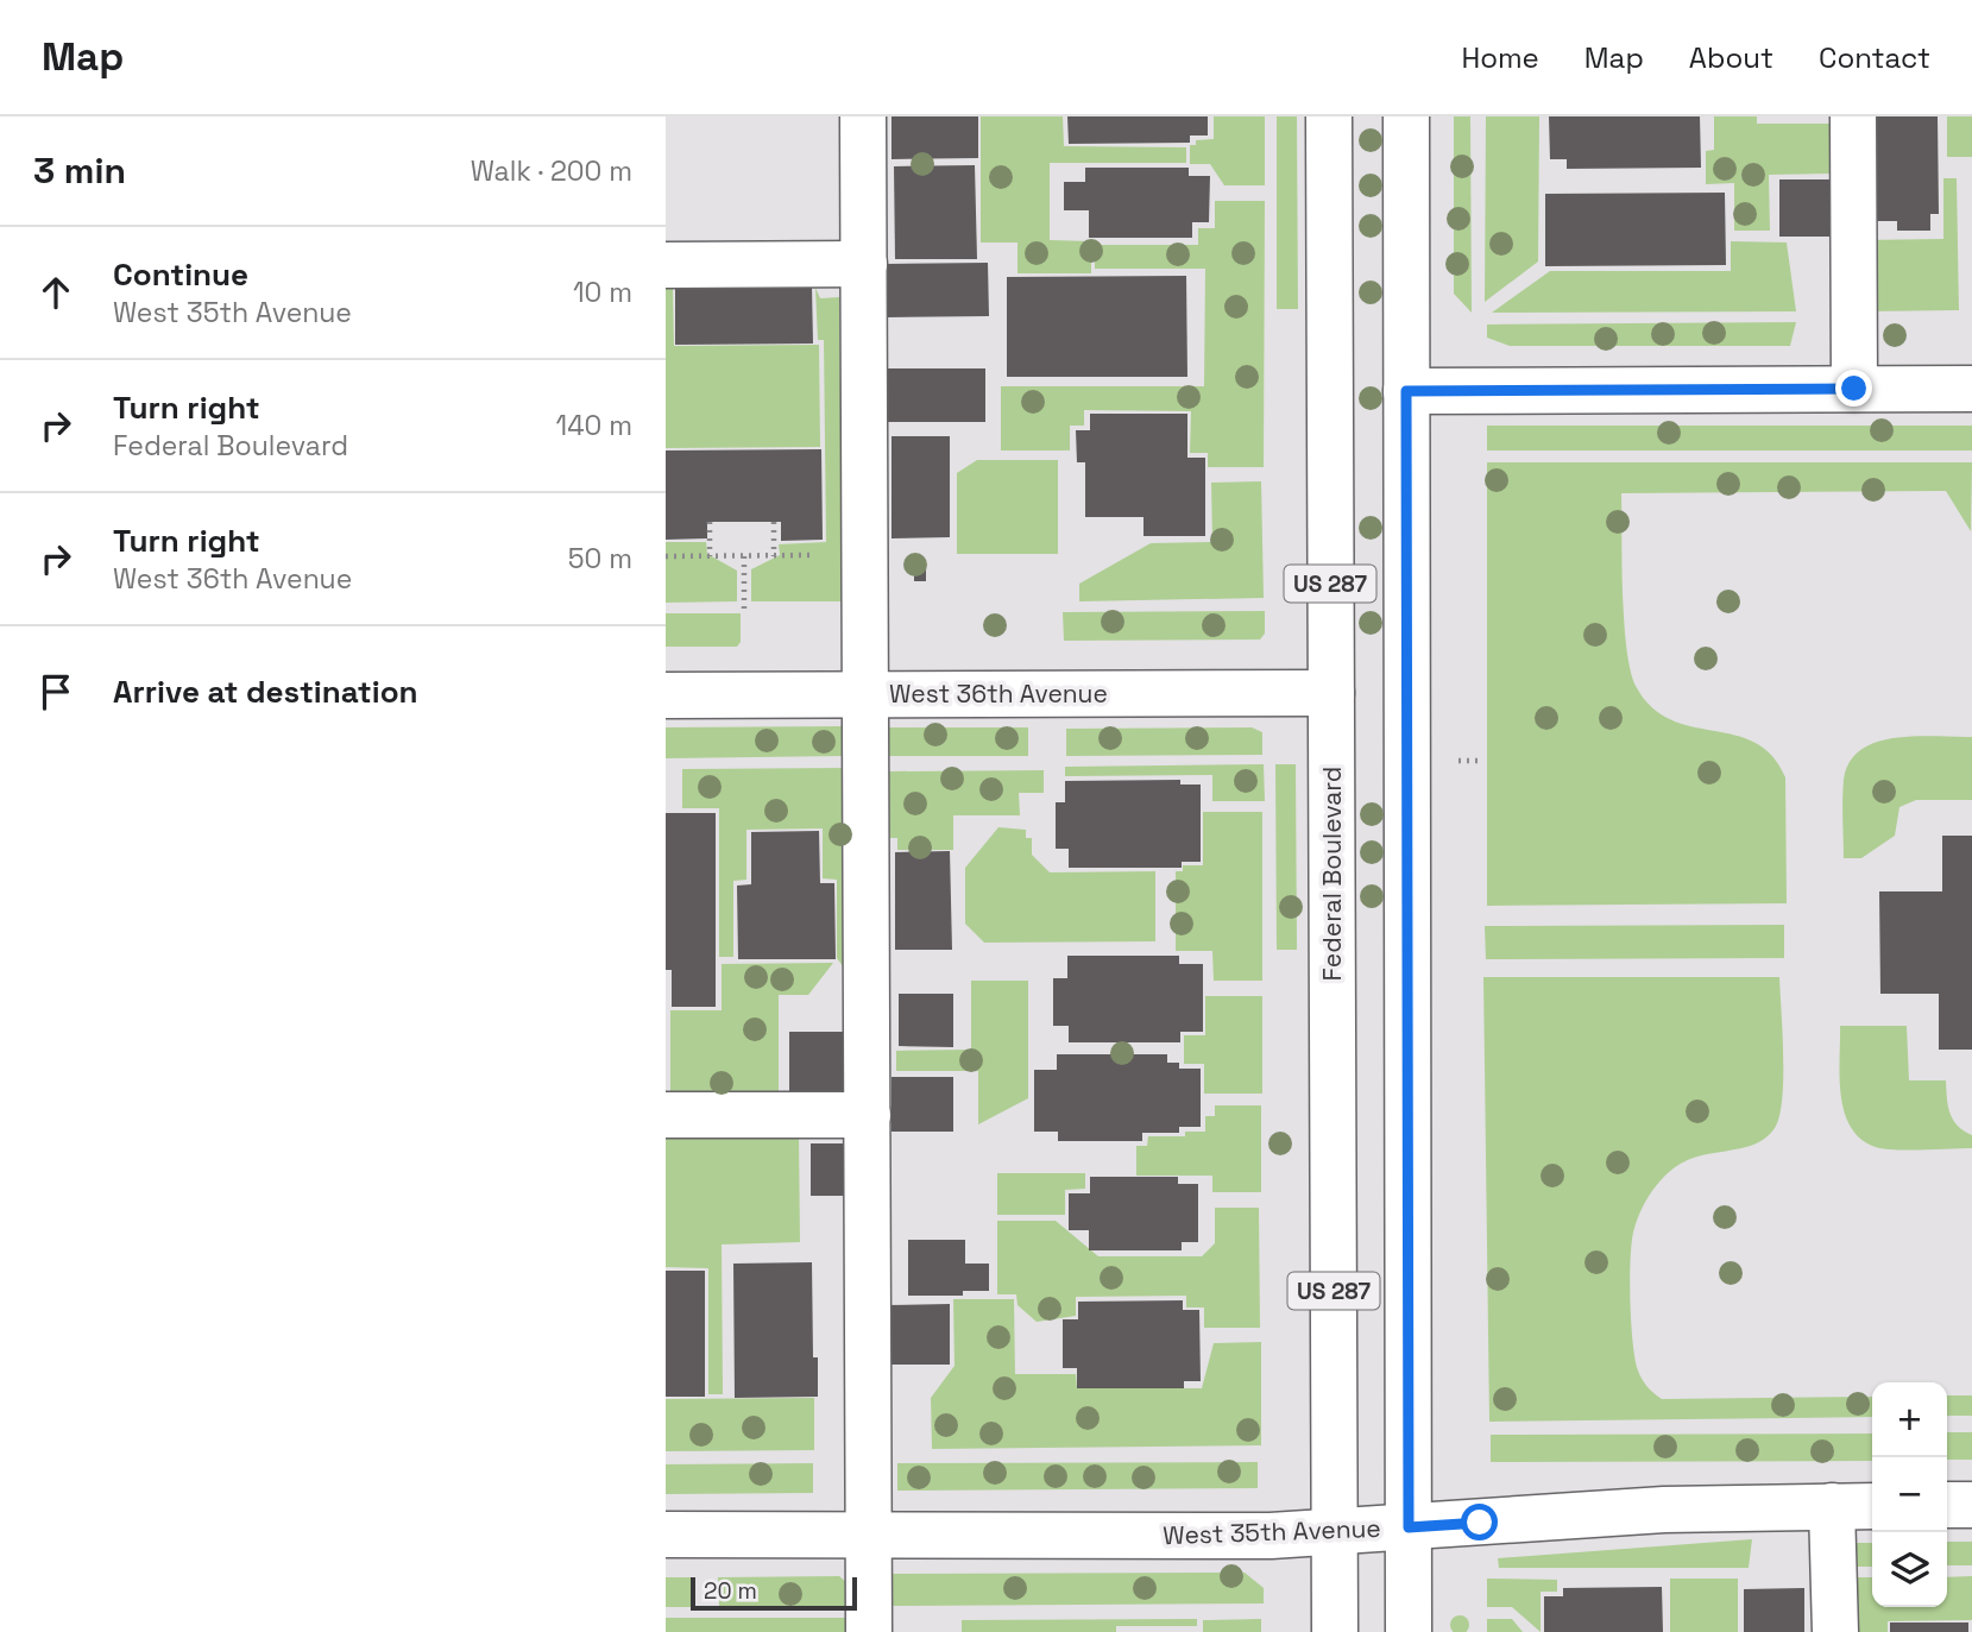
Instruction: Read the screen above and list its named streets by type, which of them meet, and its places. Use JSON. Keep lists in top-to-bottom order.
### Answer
{
  "streets": {
    "main road": [
      "US 287",
      "West 36th Avenue",
      "Federal Boulevard",
      "West 35th Avenue"
    ]
  },
  "crossings": [
    ["US 287", "West 35th Avenue"],
    ["West 36th Avenue", "Federal Boulevard"],
    ["Federal Boulevard", "West 35th Avenue"]
  ],
  "scale_bar": "20 m",
  "page": {
    "header": "Map",
    "nav": [
      "Home",
      "Map",
      "About",
      "Contact"
    ],
    "heading": ["3 min", "Walk · 200 m"],
    "list": [
      ["Continue", "West 35th Avenue", "10 m"],
      ["Turn right", "Federal Boulevard", "140 m"],
      ["Turn right", "West 36th Avenue", "50 m"],
      "Arrive at destination"
    ],
    "map_buttons": ["+", "−"],
    "scale": "20 m"
  }
}
